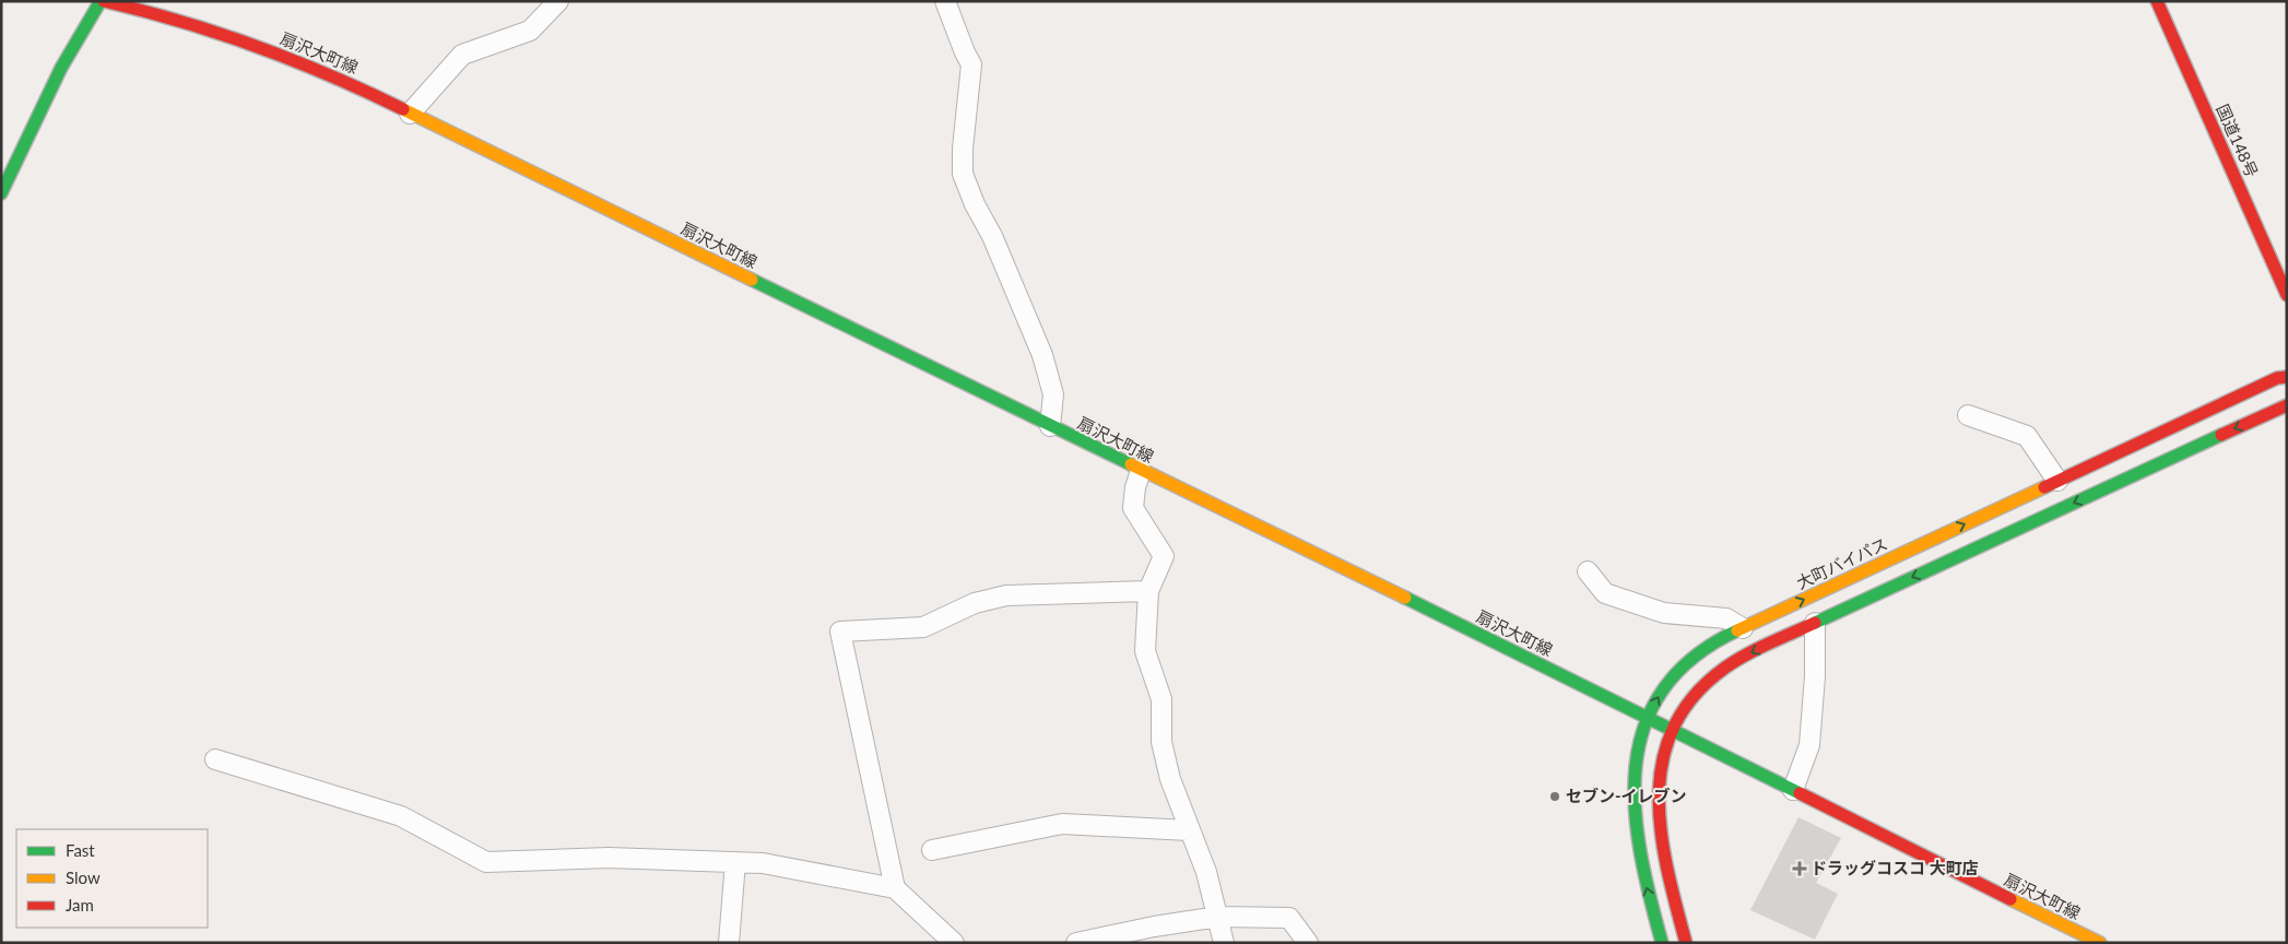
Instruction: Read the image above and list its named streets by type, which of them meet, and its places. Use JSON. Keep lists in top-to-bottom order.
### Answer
{
  "streets": {
    "main road": ["扇沢大町線", "国道148号", "大町バイパス"]
  },
  "crossings": [
    ["扇沢大町線", "大町バイパス"]
  ],
  "places": {
    "other": ["セブン-イレブン"],
    "health": ["ドラッグコスコ 大町店"]
  },
  "legend": ["Fast", "Slow", "Jam"]
}
